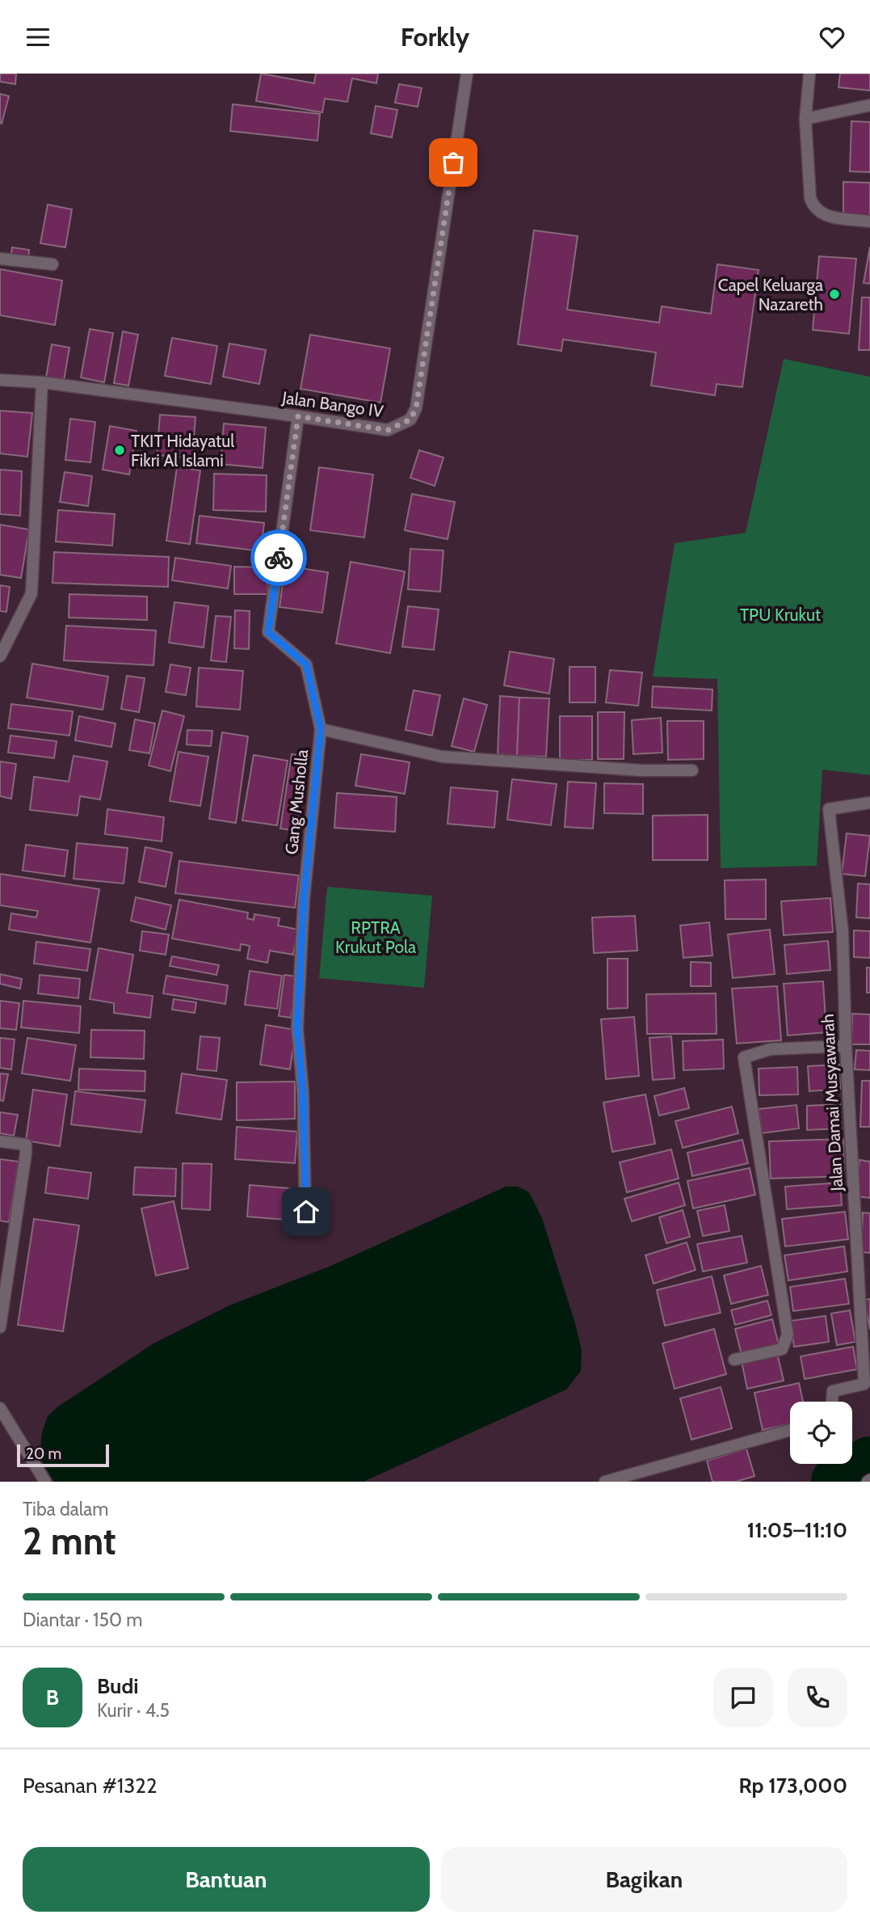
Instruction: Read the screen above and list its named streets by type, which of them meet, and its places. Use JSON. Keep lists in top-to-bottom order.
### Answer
{
  "streets": {
    "street": ["Jalan Bango IV", "Gang Musholla", "Jalan Damai Musyawarah"]
  },
  "crossings": [
    ["Jalan Bango IV", "Gang Musholla"]
  ],
  "parks": ["TPU Krukut", "RPTRA Krukut Pola"],
  "places": ["Capel Keluarga Nazareth", "TKIT Hidayatul Fikri Al Islami"],
  "scale_bar": "20 m",
  "page": {
    "header": "Forkly",
    "scale": "20 m",
    "heading": ["2 mnt", "Tiba dalam", "11:05–11:10"],
    "panel": [
      "Budi",
      "Kurir · 4.5",
      "Pesanan #1322",
      "Rp 173,000"
    ],
    "bar": "Diantar · 150 m",
    "round": "B",
    "buttons": ["Bantuan", "Bagikan"]
  }
}
